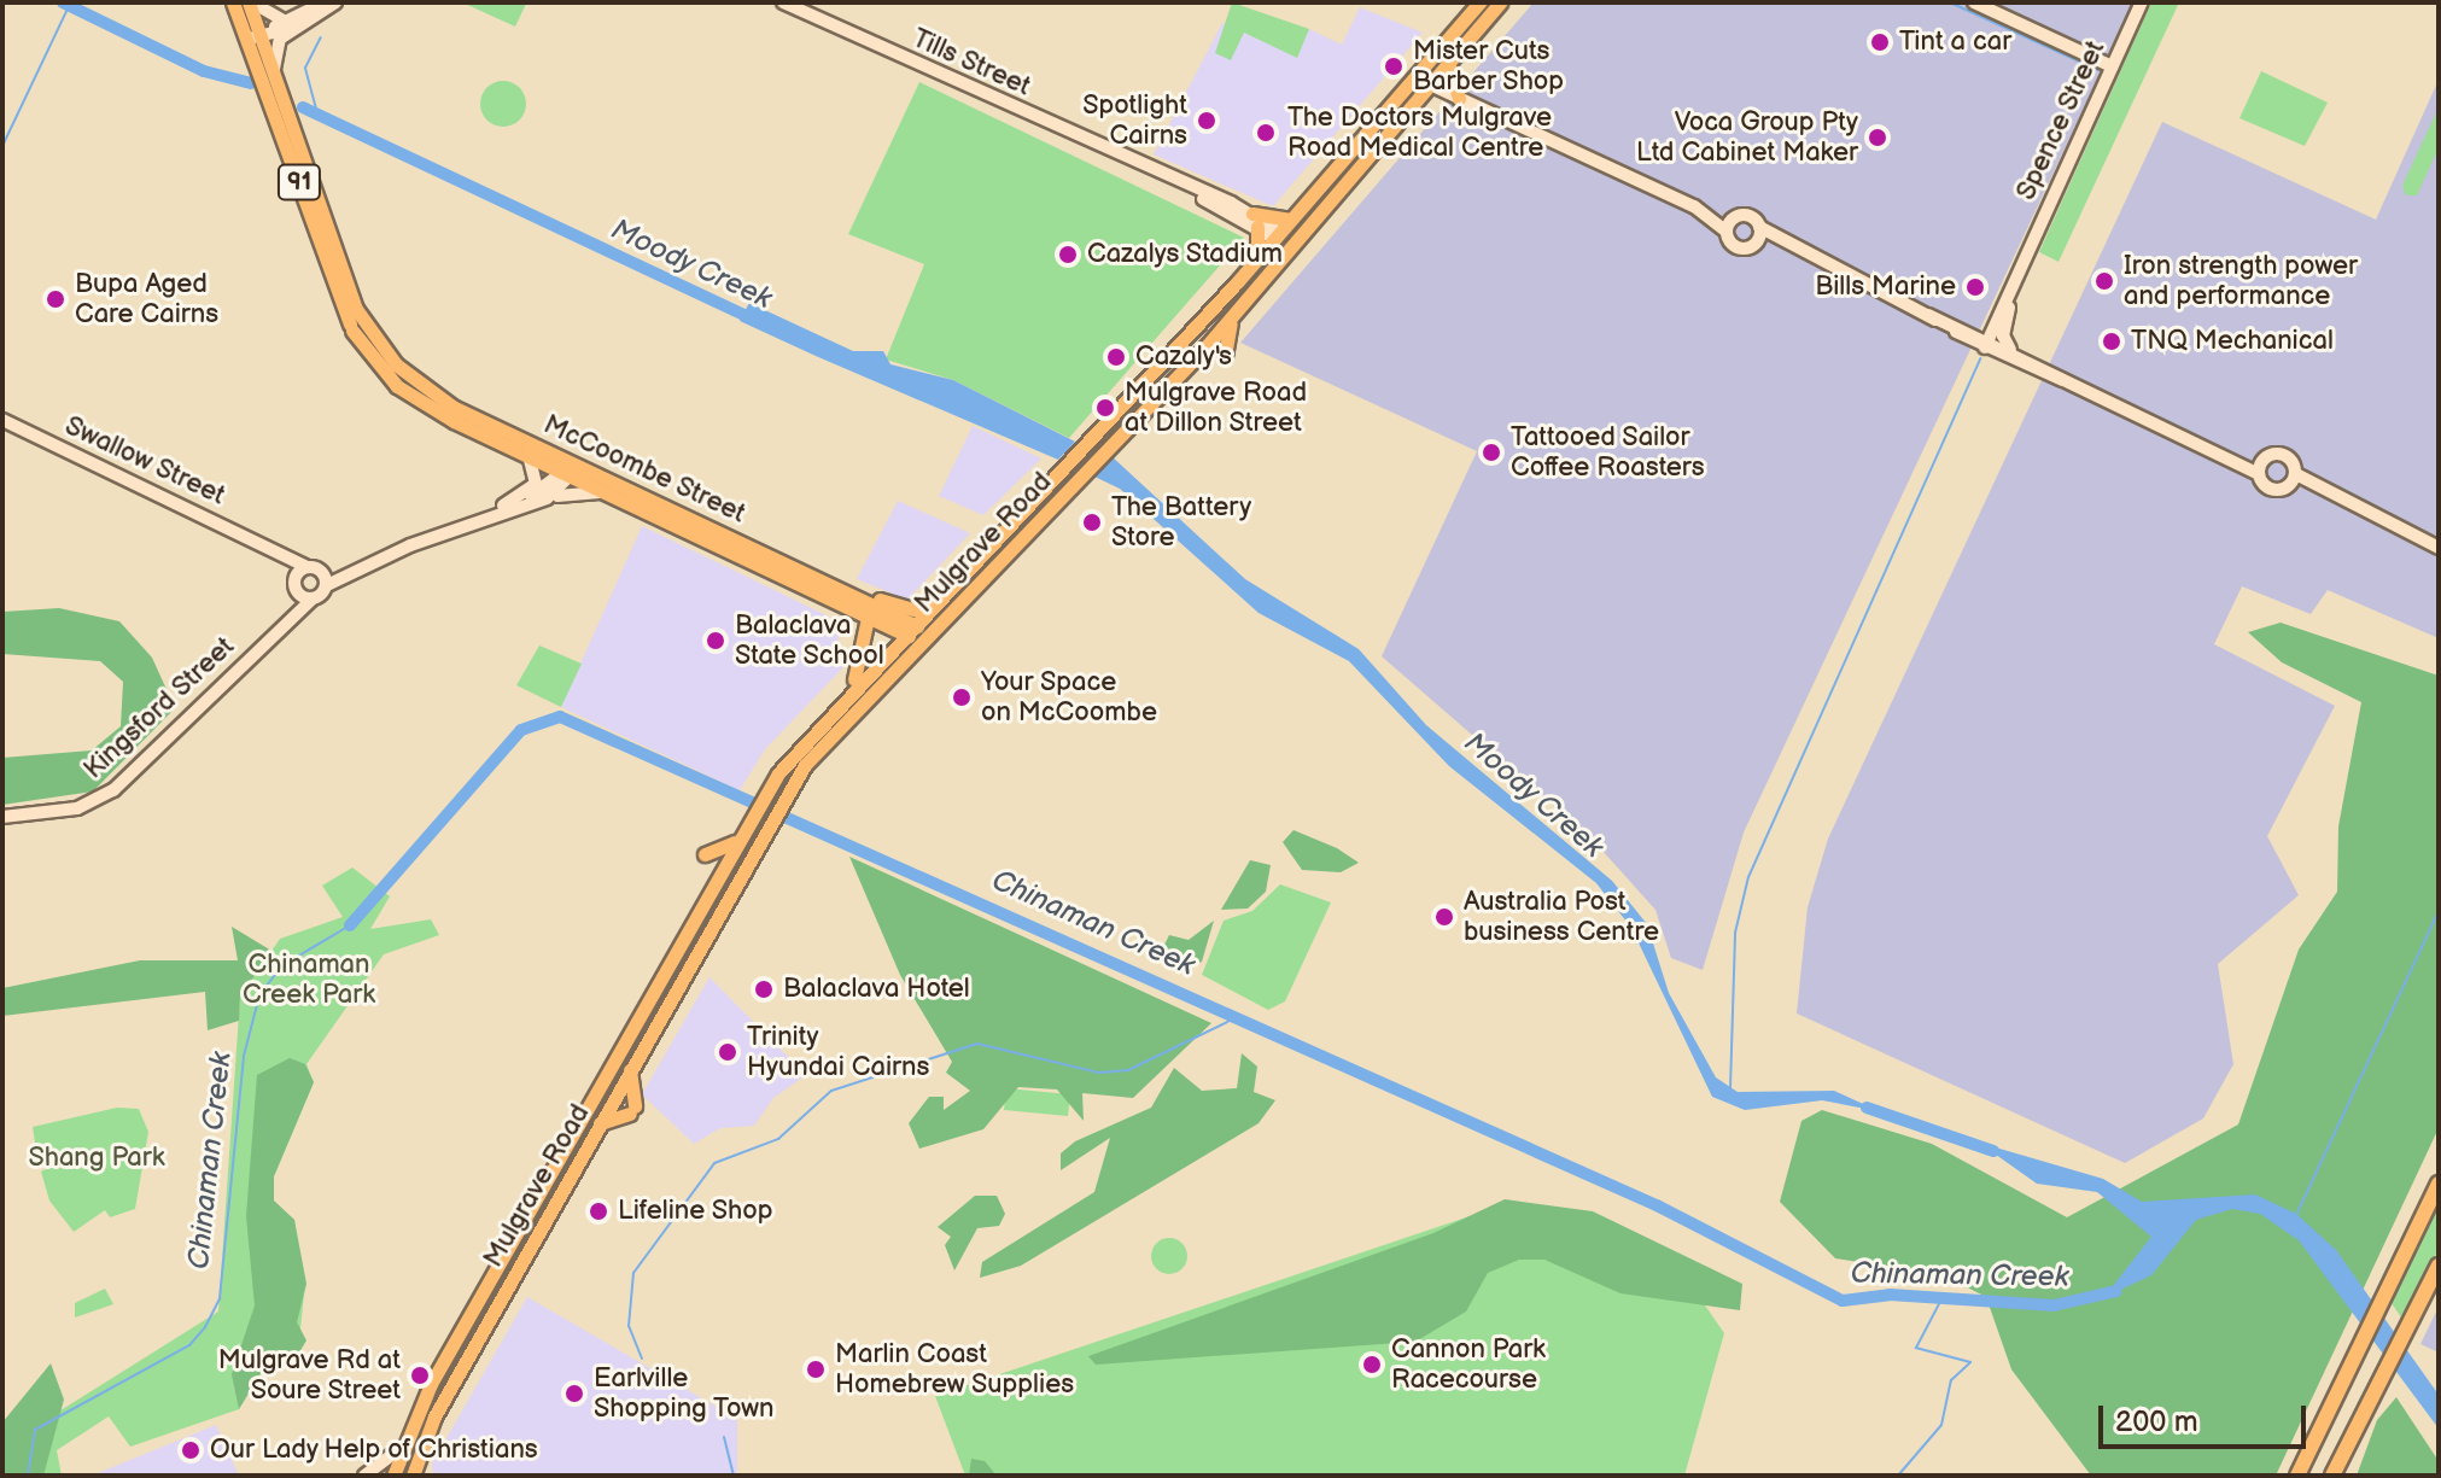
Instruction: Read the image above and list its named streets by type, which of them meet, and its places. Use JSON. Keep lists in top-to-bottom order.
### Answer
{
  "streets": {
    "main road": ["91", "McCoombe Street", "Mulgrave Road"],
    "street": [
      "Tills Street",
      "Spence Street",
      "Swallow Street",
      "Kingsford Street"
    ]
  },
  "crossings": [
    ["Tills Street", "Mulgrave Road"],
    ["91", "McCoombe Street"],
    ["Swallow Street", "Kingsford Street"],
    ["McCoombe Street", "Mulgrave Road"]
  ],
  "water": ["Moody Creek", "Chinaman Creek"],
  "parks": ["Chinaman Creek Park", "Shang Park"],
  "places": [
    "Tint a car",
    "Mister Cuts Barber Shop",
    "Spotlight Cairns",
    "The Doctors Mulgrave Road Medical Centre",
    "Voca Group Pty Ltd Cabinet Maker",
    "Cazalys Stadium",
    "Iron strength power and performance",
    "Bills Marine",
    "Bupa Aged Care Cairns",
    "TNQ Mechanical",
    "Cazaly's",
    "Mulgrave Road at Dillon Street",
    "Tattooed Sailor Coffee Roasters",
    "The Battery Store",
    "Balaclava State School",
    "Your Space on McCoombe",
    "Australia Post business Centre",
    "Balaclava Hotel",
    "Trinity Hyundai Cairns",
    "Lifeline Shop",
    "Cannon Park Racecourse",
    "Marlin Coast Homebrew Supplies",
    "Mulgrave Rd at Soure Street",
    "Earlville Shopping Town",
    "Our Lady Help of Christians"
  ],
  "scale_bar": "200 m"
}
